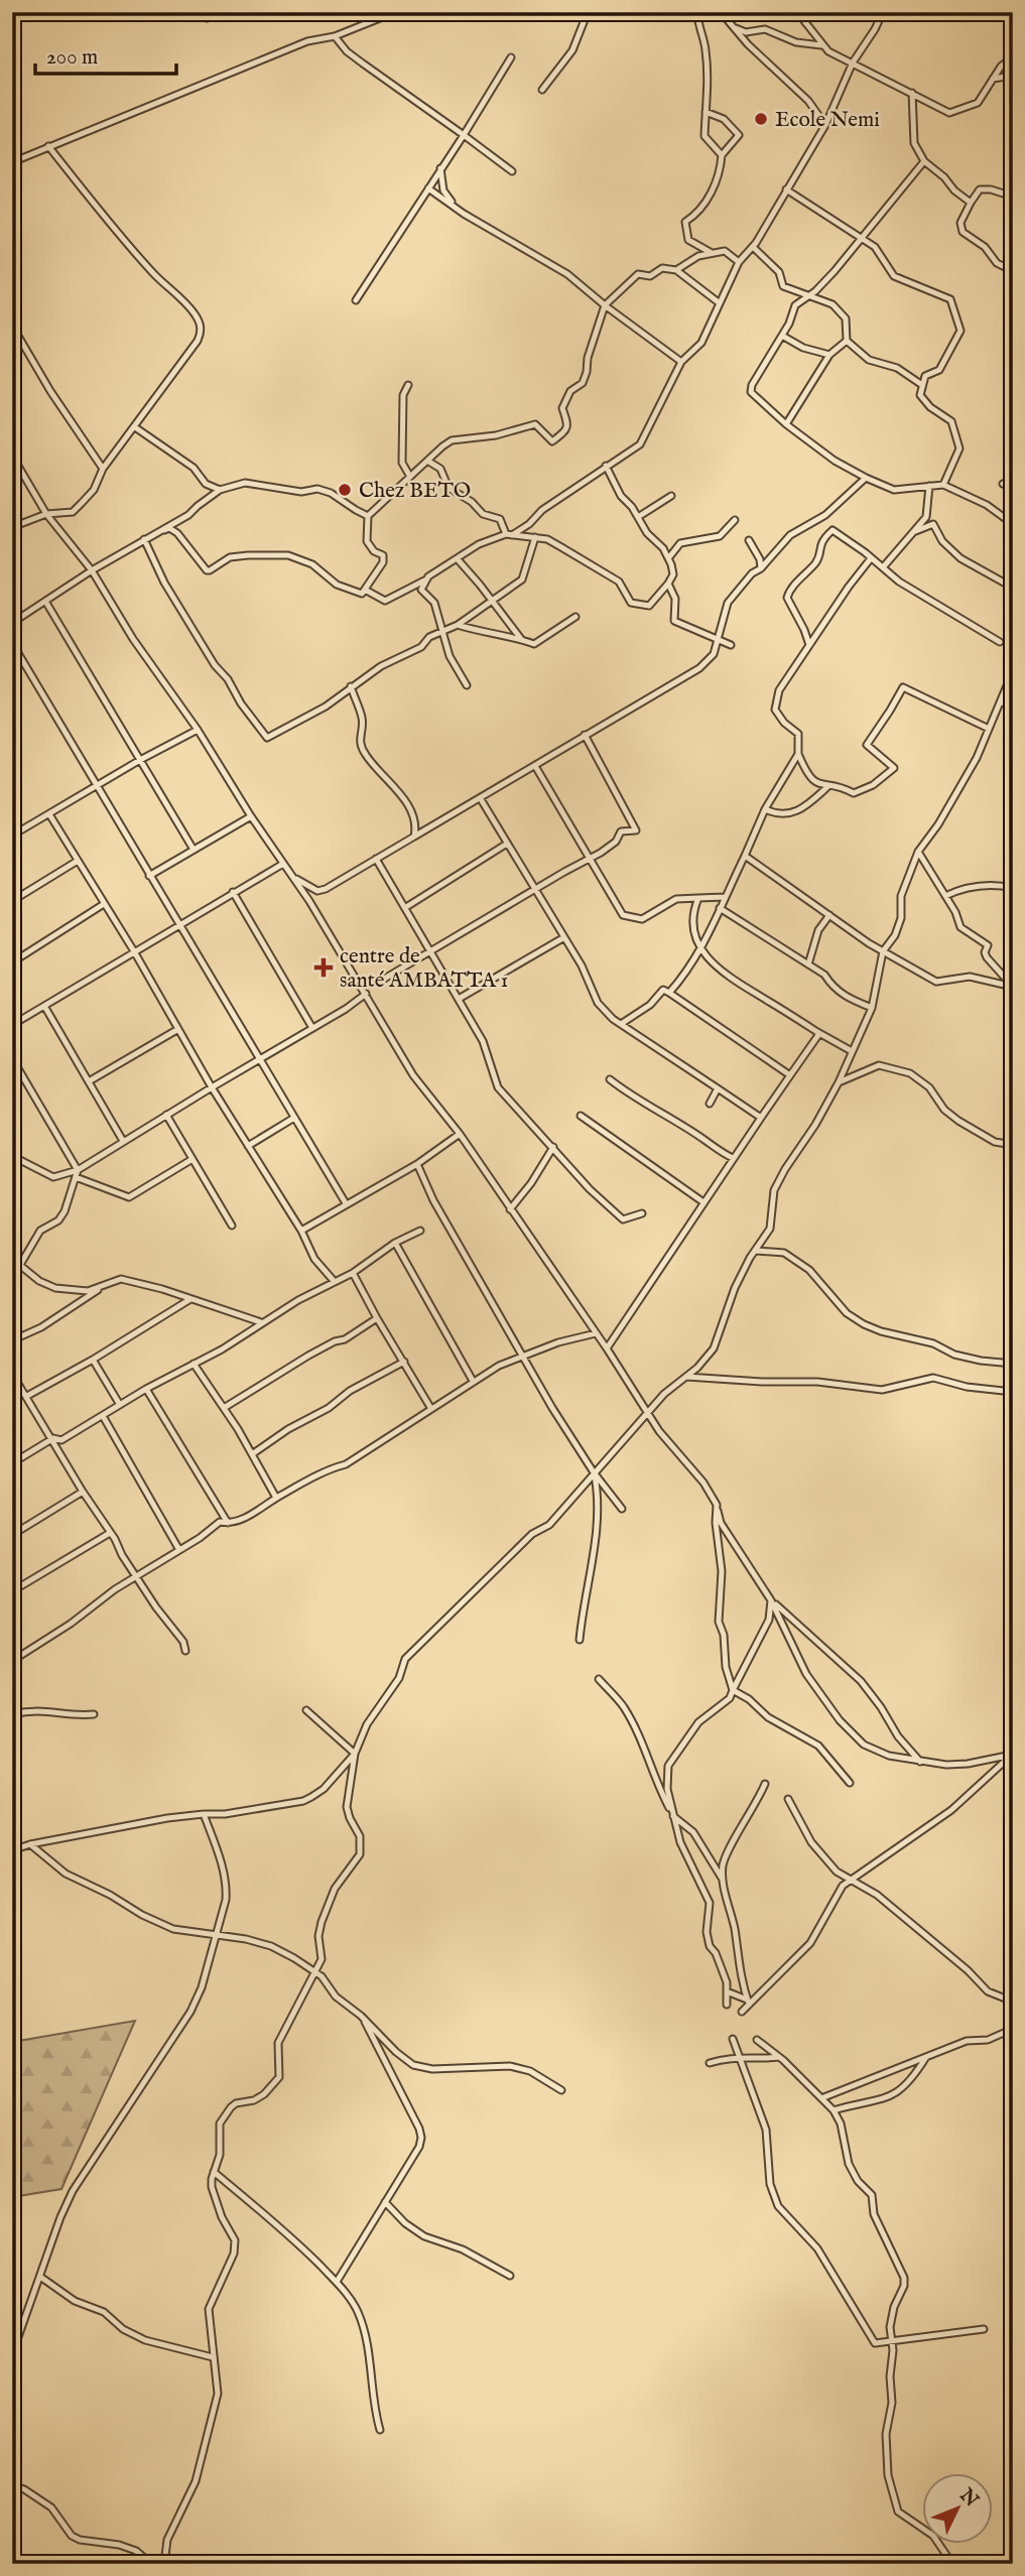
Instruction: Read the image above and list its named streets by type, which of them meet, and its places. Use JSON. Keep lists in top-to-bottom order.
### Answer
{
  "places": {
    "other": ["Ecole Nemi", "Chez BETO"],
    "health": ["centre de santé AMBATTA 1"]
  },
  "scale_bar": "200 m",
  "north": "top right"
}
